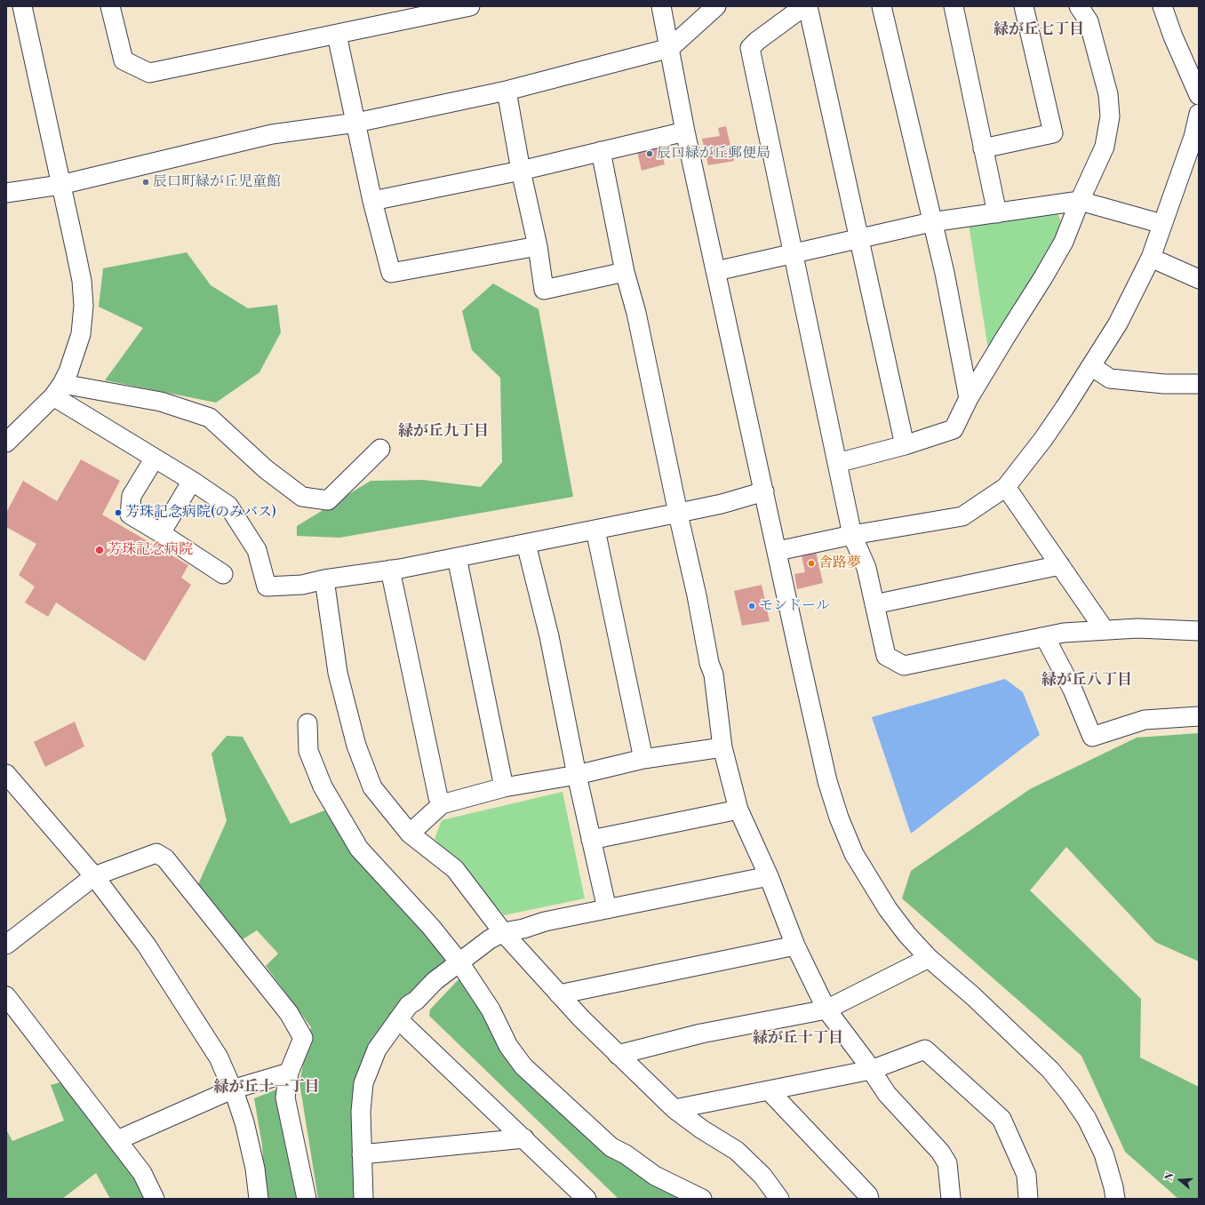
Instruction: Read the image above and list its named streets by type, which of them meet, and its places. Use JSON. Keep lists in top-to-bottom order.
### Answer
{
  "districts": [
    "緑が丘七丁目",
    "緑が丘九丁目",
    "緑が丘八丁目",
    "緑が丘十丁目",
    "緑が丘十一丁目"
  ],
  "places": [
    "辰口緑が丘郵便局",
    "辰口町緑が丘児童館",
    "芳珠記念病院(のみバス)",
    "芳珠記念病院",
    "舎路夢",
    "モンドール"
  ],
  "north": "left"
}
